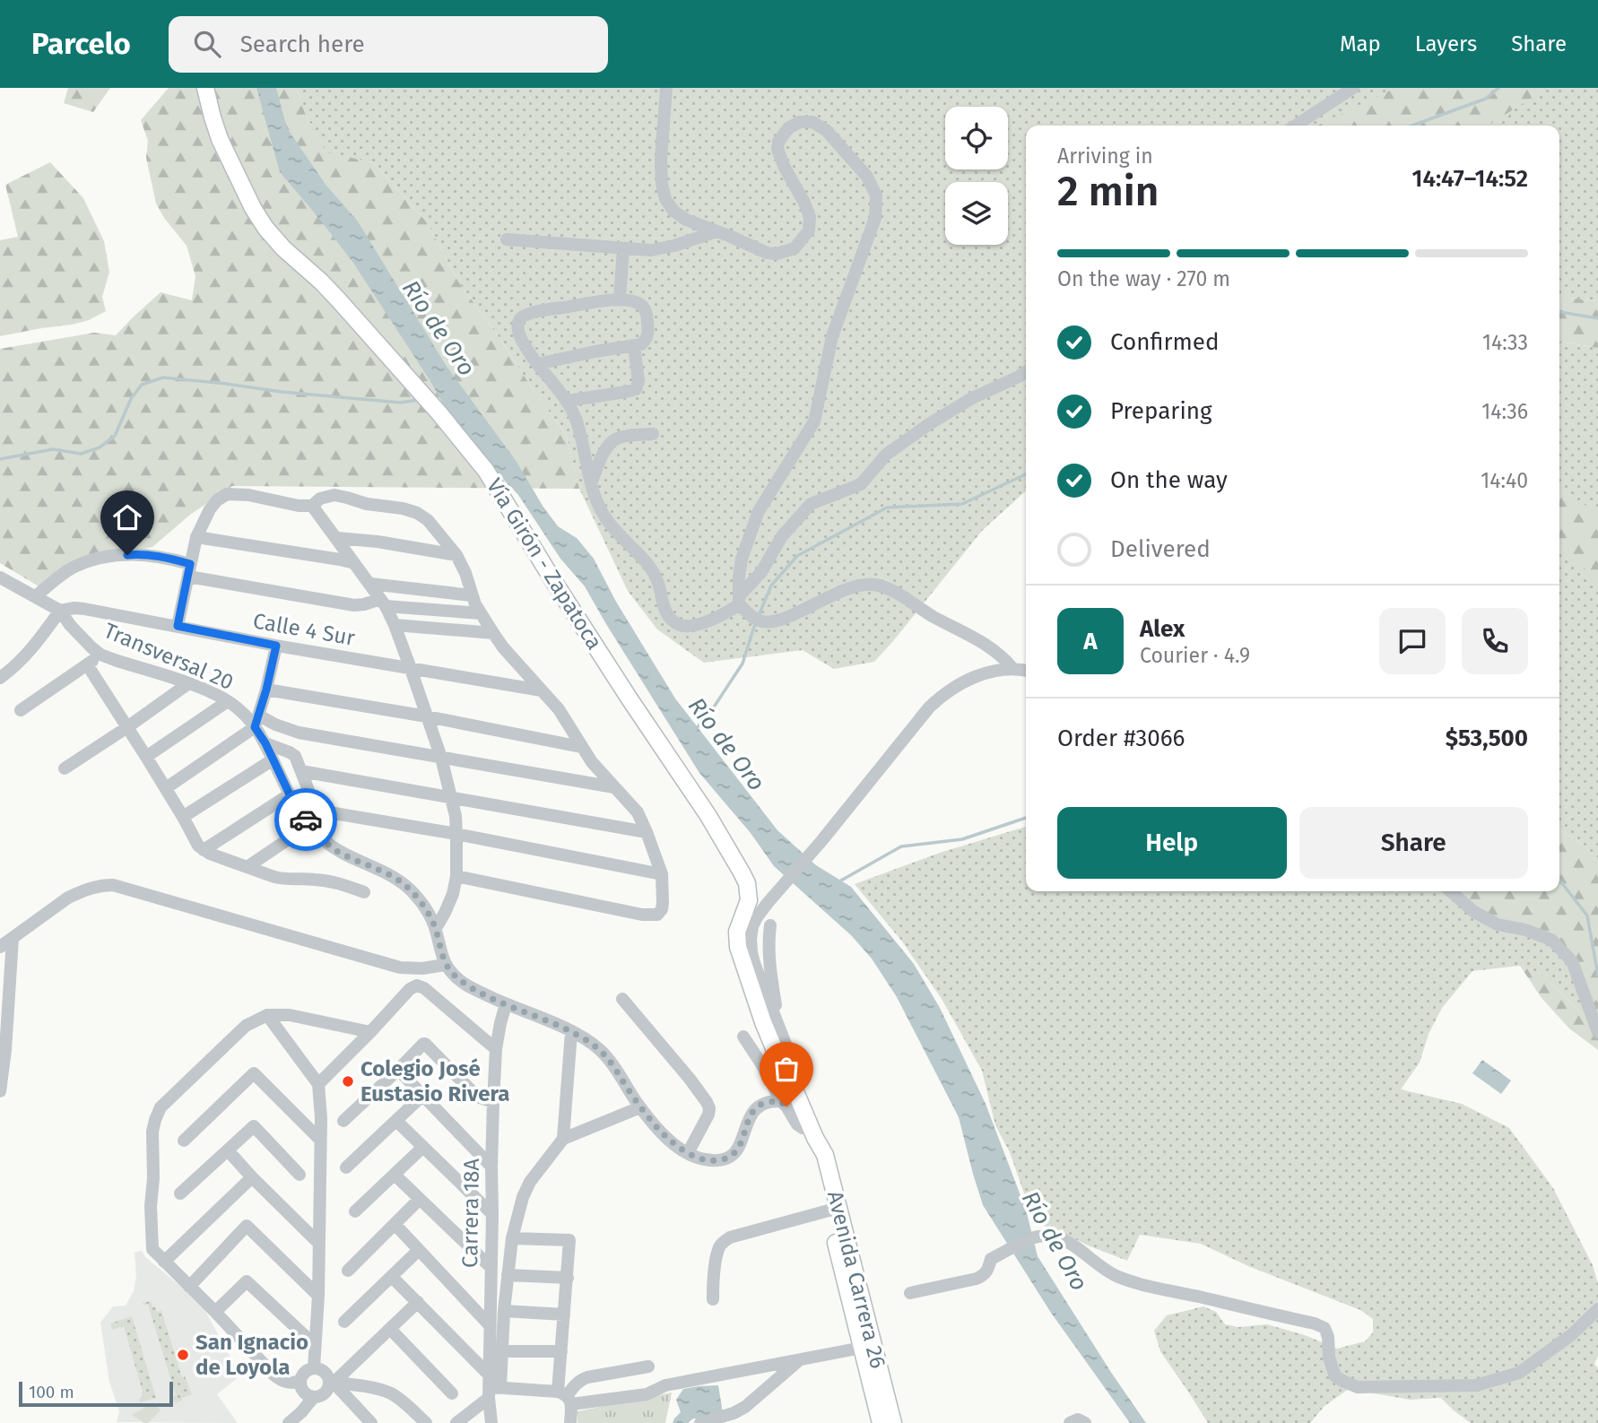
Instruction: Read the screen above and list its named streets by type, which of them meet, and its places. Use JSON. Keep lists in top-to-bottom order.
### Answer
{
  "streets": {
    "main road": ["Vía Girón - Zapatoca", "Avenida Carrera 26"],
    "street": ["Calle 4 Sur", "Transversal 20", "Carrera 18A"]
  },
  "crossings": [
    ["Vía Girón - Zapatoca", "Avenida Carrera 26"],
    ["Calle 4 Sur", "Transversal 20"]
  ],
  "water": ["Río de Oro"],
  "places": ["Colegio José Eustasio Rivera", "San Ignacio de Loyola"],
  "scale_bar": "100 m",
  "page": {
    "header": "Parcelo",
    "search": "Search here",
    "nav": ["Map", "Layers", "Share"],
    "heading": ["2 min", "Arriving in", "14:47–14:52"],
    "panel": [
      "Alex",
      "Courier · 4.9",
      "Order #3066",
      "$53,500"
    ],
    "bar": "On the way · 270 m",
    "list": [
      ["Confirmed", "14:33"],
      ["Preparing", "14:36"],
      ["On the way", "14:40"],
      "Delivered"
    ],
    "round": "A",
    "buttons": ["Help", "Share"],
    "scale": "100 m"
  }
}
